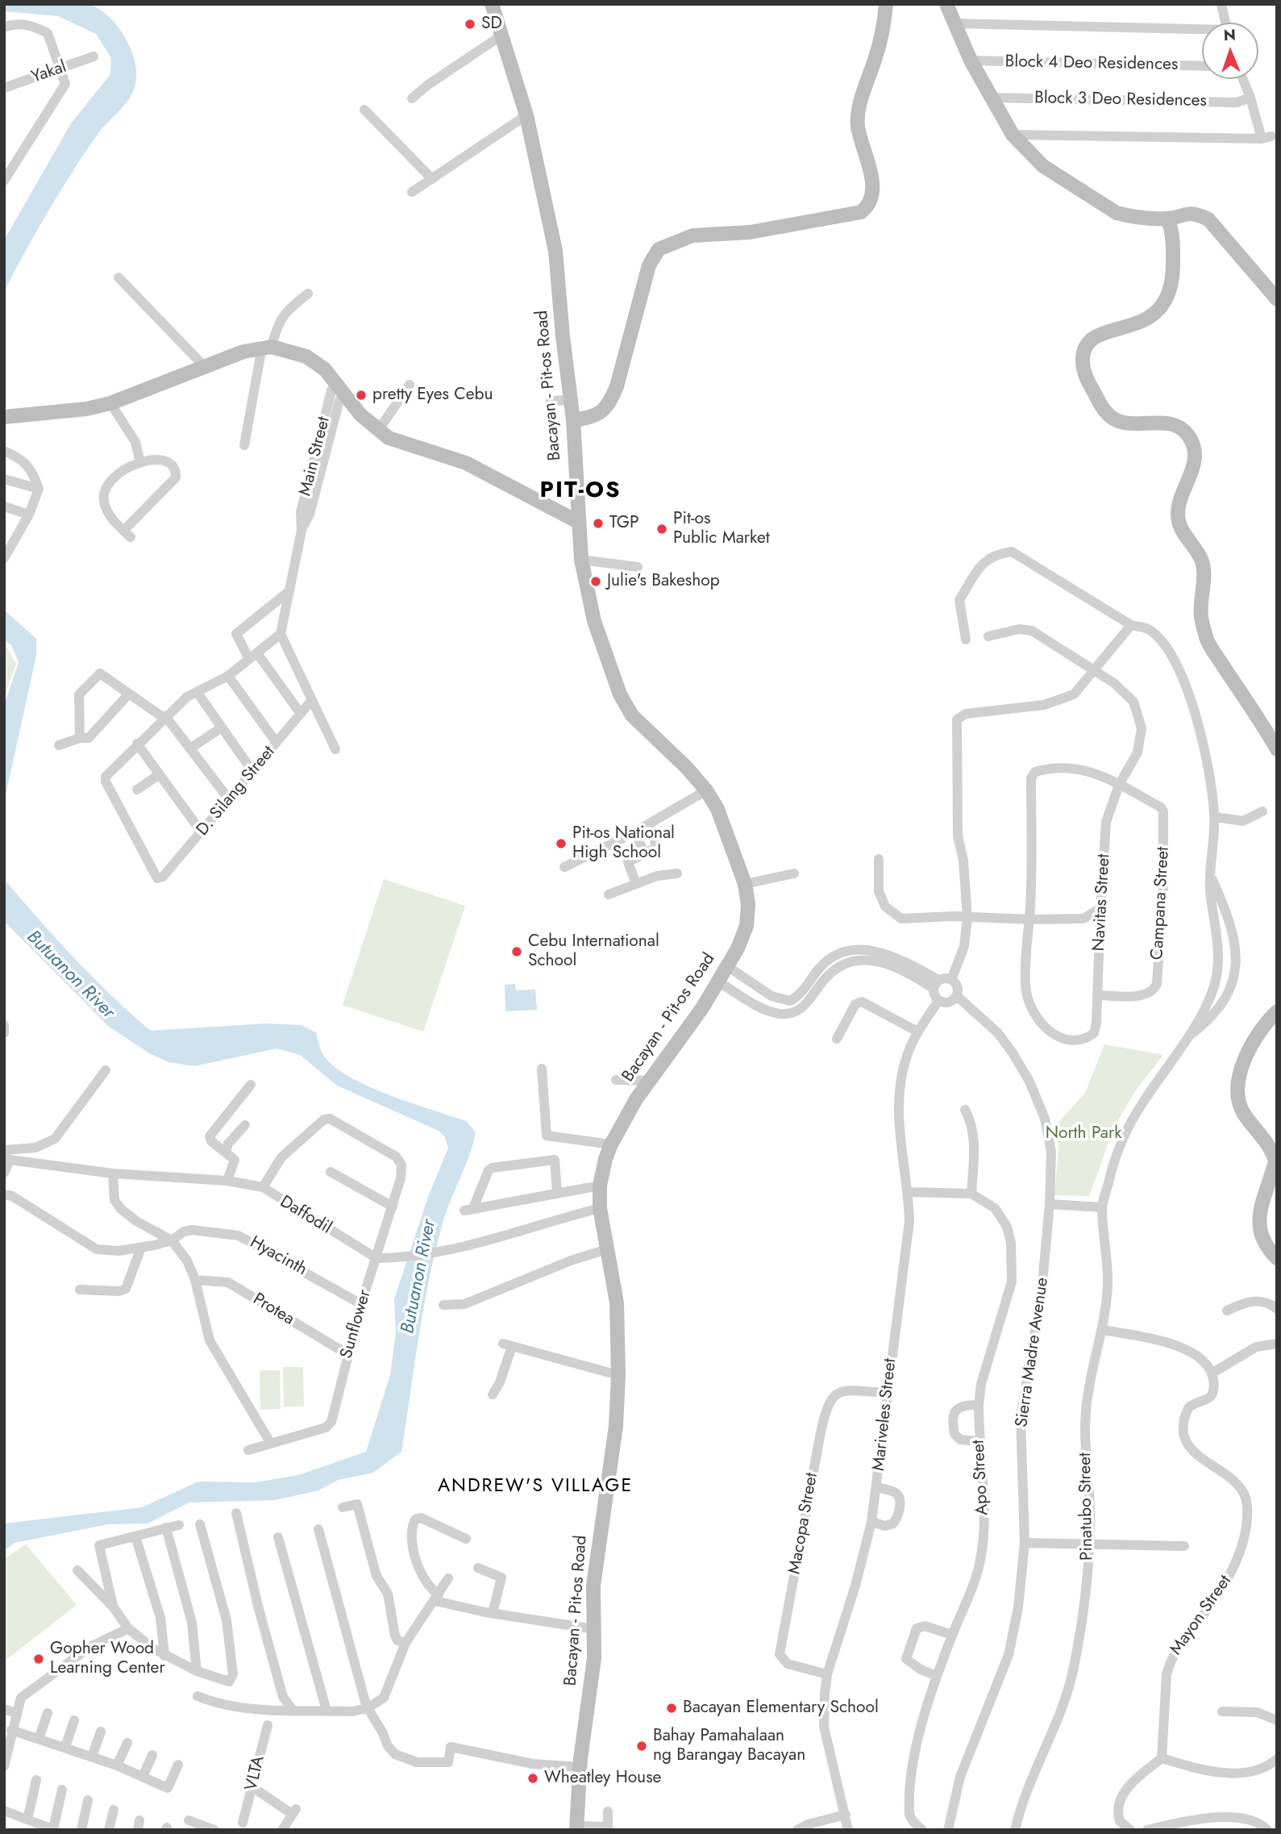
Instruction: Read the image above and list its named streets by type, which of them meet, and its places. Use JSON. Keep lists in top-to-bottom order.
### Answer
{
  "streets": {
    "street": [
      "Block 4 Deo Residences",
      "Yakal",
      "Block 3 Deo Residences",
      "Bacayan - Pit-os Road",
      "Main Street",
      "D. Silang Street",
      "Navitas Street",
      "Campana Street",
      "Daffodil",
      "Hyacinth",
      "Protea",
      "Sunflower",
      "Sierra Madre Avenue",
      "Mariveles Street",
      "Apo Street",
      "Pinatubo Street",
      "Macopa Street",
      "Mayon Street",
      "VLTA"
    ]
  },
  "crossings": [
    ["Navitas Street", "Campana Street"],
    ["Daffodil", "Sunflower"],
    ["Hyacinth", "Sunflower"],
    ["Protea", "Sunflower"],
    ["Sierra Madre Avenue", "Mariveles Street"],
    ["Mariveles Street", "Macopa Street"]
  ],
  "districts": ["PIT-OS", "ANDREW'S VILLAGE"],
  "water": ["Butuanon River"],
  "parks": ["North Park"],
  "places": [
    "SD",
    "pretty Eyes Cebu",
    "TGP",
    "Pit-os Public Market",
    "Julie's Bakeshop",
    "Pit-os National High School",
    "Cebu International School",
    "Gopher Wood Learning Center",
    "Bacayan Elementary School",
    "Bahay Pamahalaan ng Barangay Bacayan",
    "Wheatley House"
  ],
  "north": "top"
}
